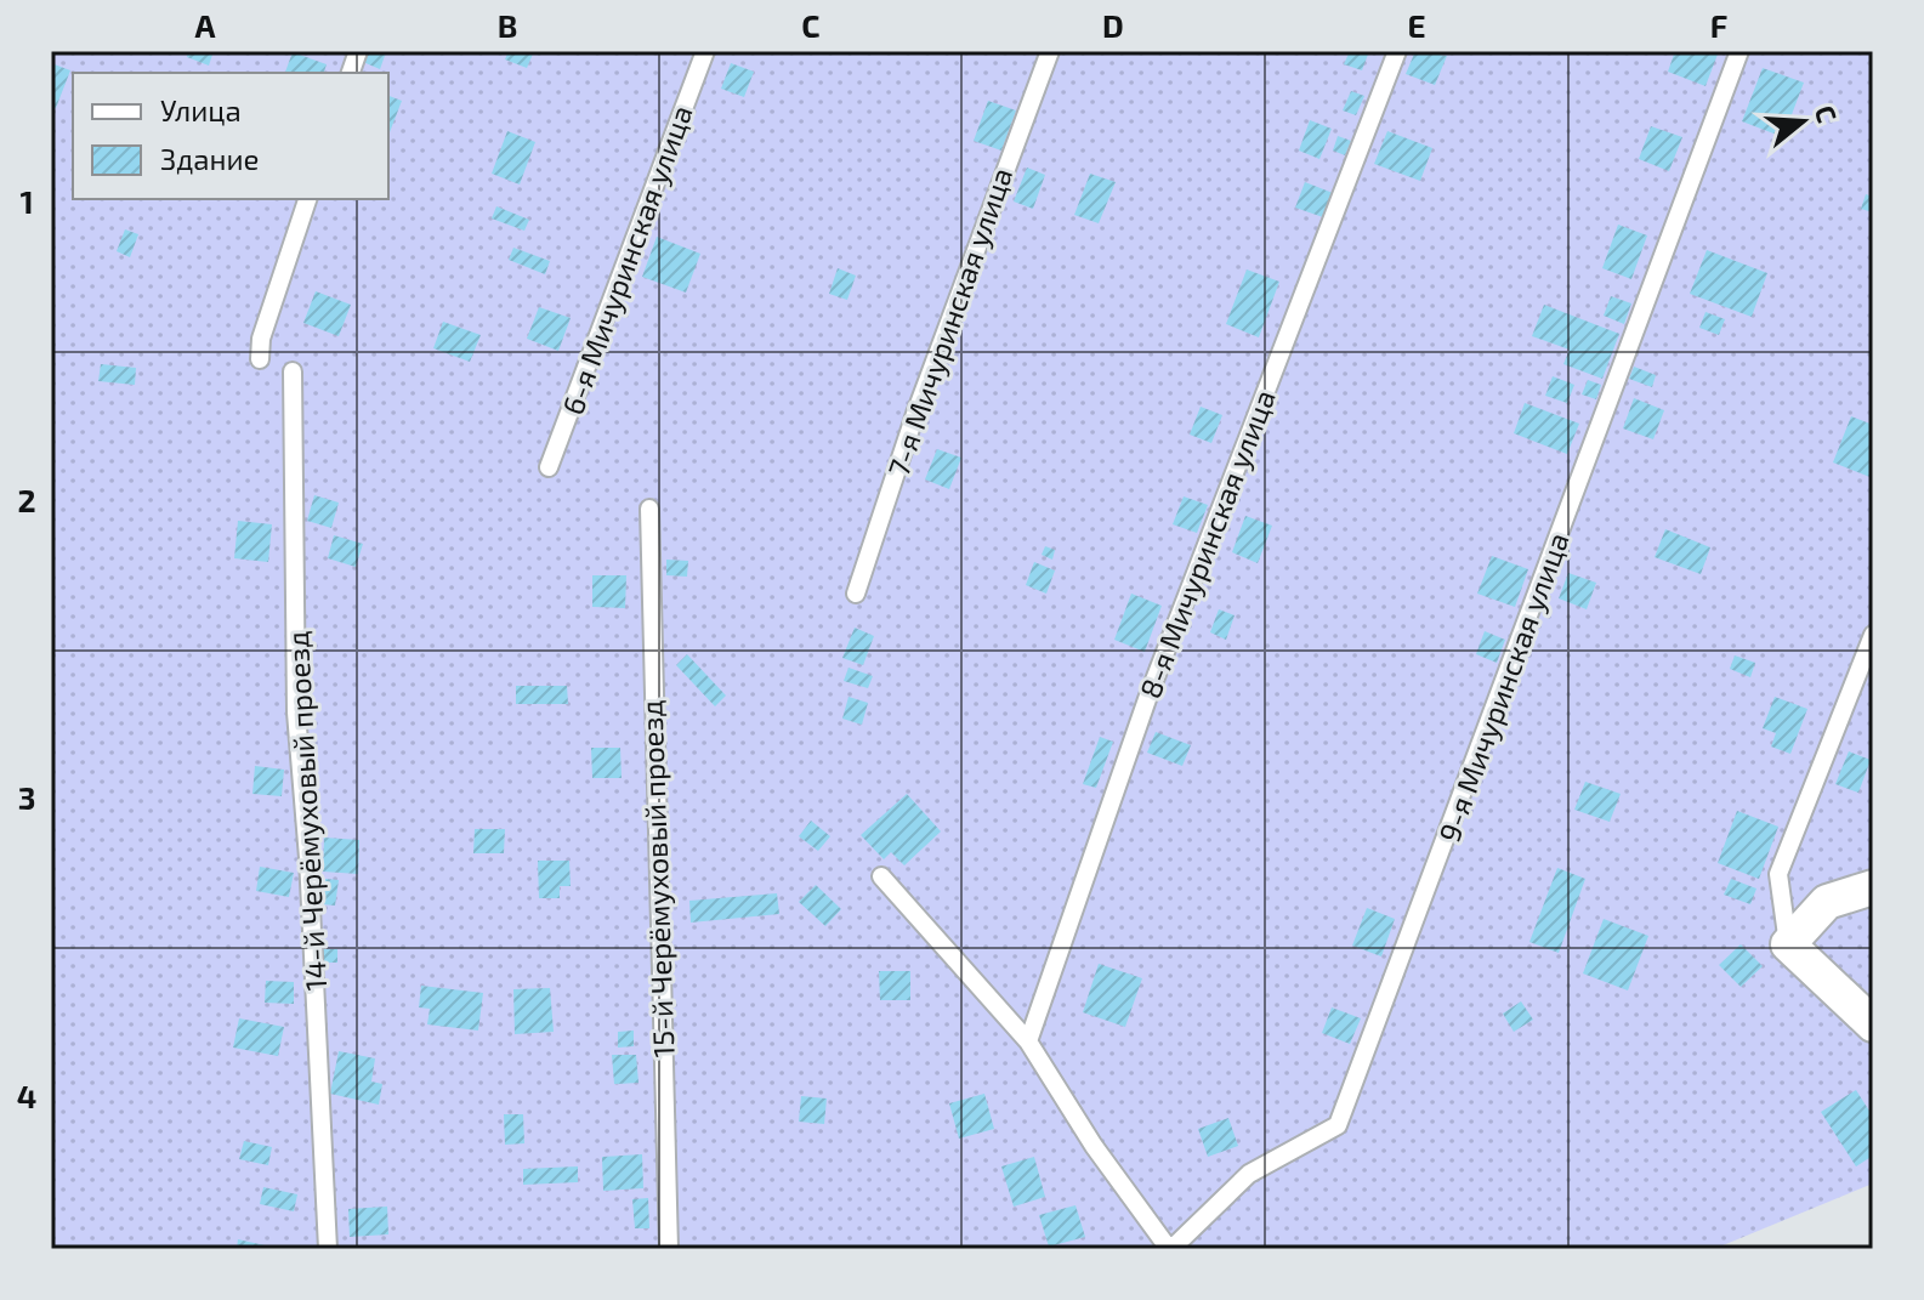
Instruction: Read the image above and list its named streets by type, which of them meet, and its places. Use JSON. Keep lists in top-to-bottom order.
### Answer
{
  "streets": {
    "lane": [
      "6-я Мичуринская улица",
      "7-я Мичуринская улица",
      "8-я Мичуринская улица",
      "9-я Мичуринская улица",
      "14-й Черёмуховый проезд",
      "15-й Черёмуховый проезд"
    ]
  },
  "legend": ["Улица", "Здание"],
  "north": "right",
  "grid": {
    "columns": [
      "A",
      "B",
      "C",
      "D",
      "E",
      "F"
    ],
    "rows": [
      "1",
      "2",
      "3",
      "4"
    ]
  }
}
